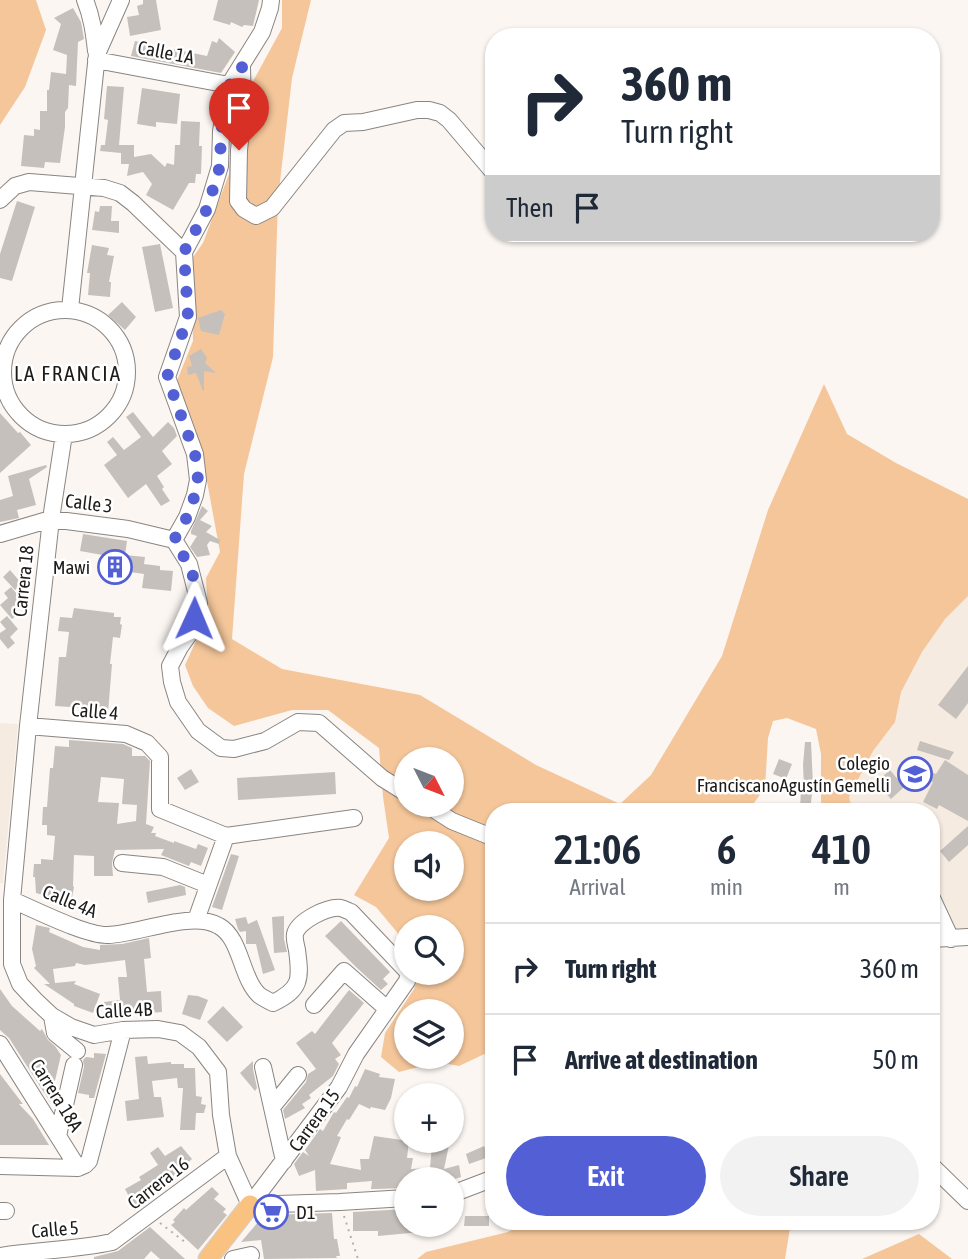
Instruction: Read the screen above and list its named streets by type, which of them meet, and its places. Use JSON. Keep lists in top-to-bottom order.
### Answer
{
  "streets": {
    "main road": ["Carrera 15"],
    "street": [
      "Calle 1A",
      "Calle 3",
      "Carrera 18",
      "Calle 4",
      "Calle 4A",
      "Calle 4B",
      "Carrera 18A",
      "Carrera 16",
      "Calle 5"
    ]
  },
  "crossings": [
    ["Calle 3", "Carrera 18"],
    ["Carrera 18", "Calle 4"],
    ["Carrera 18", "Calle 4A"],
    ["Carrera 18", "Calle 4B"],
    ["Calle 4B", "Carrera 15"],
    ["Calle 4B", "Carrera 16"],
    ["Carrera 16", "Calle 5"]
  ],
  "districts": ["LA FRANCIA"],
  "places": {
    "building": ["Mawi"],
    "school or university": ["Colegio FranciscanoAgustín Gemelli"],
    "supermarket": ["D1"]
  },
  "north": "bottom right",
  "page": {
    "turn": ["360 m", "Turn right"],
    "then": "Then",
    "map_buttons": ["+", "−"],
    "eta": [
      "21:06",
      "Arrival",
      "6",
      "min",
      "410",
      "m"
    ],
    "list": [
      {
        "name": "Turn right",
        "value": "360 m"
      },
      {
        "name": "Arrive at destination",
        "value": "50 m"
      }
    ],
    "buttons": ["Exit", "Share"]
  }
}
